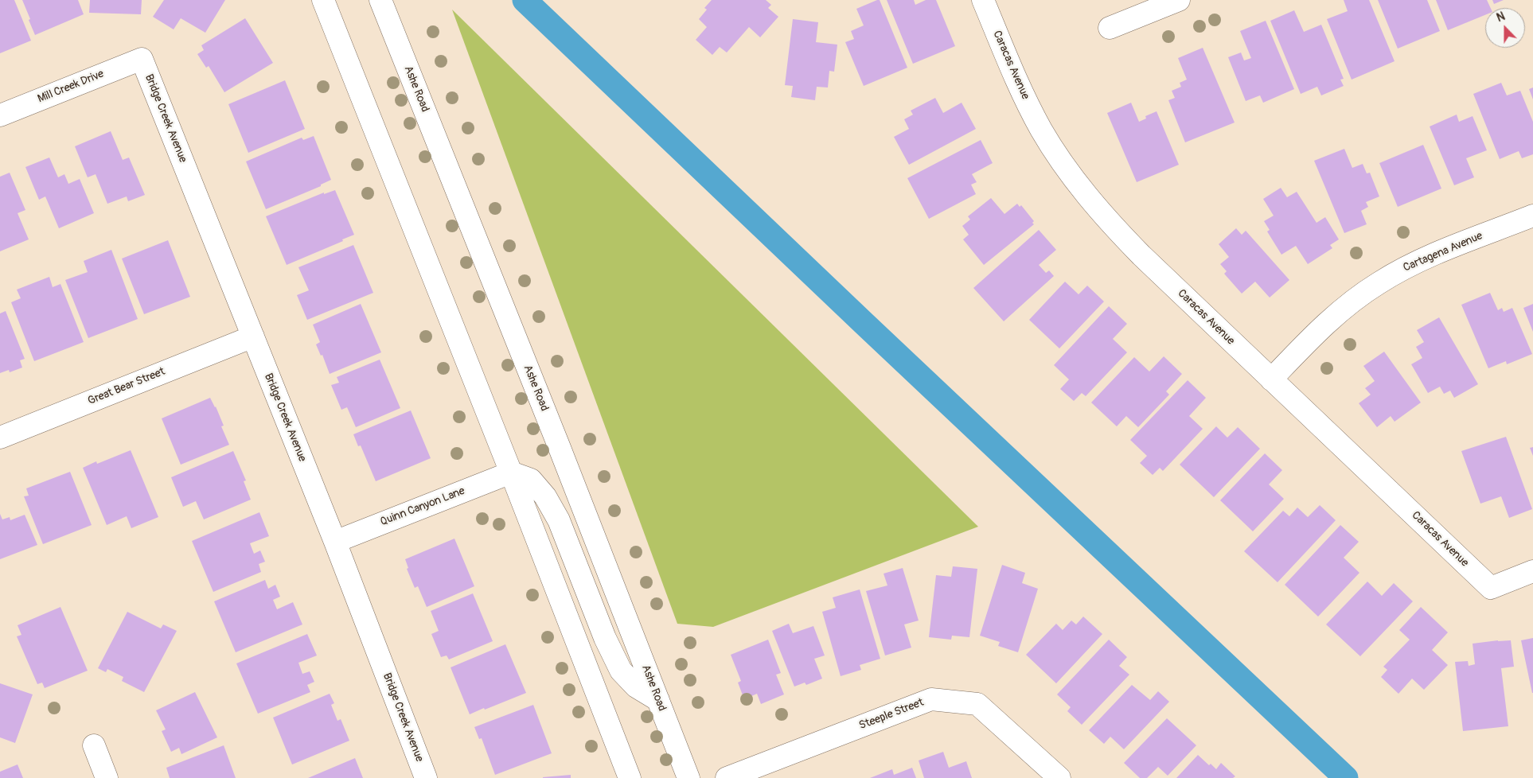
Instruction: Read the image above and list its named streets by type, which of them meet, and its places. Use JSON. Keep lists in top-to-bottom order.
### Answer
{
  "streets": {
    "street": [
      "Caracas Avenue",
      "Mill Creek Drive",
      "Ashe Road",
      "Bridge Creek Avenue",
      "Cartagena Avenue",
      "Great Bear Street",
      "Quinn Canyon Lane",
      "Steeple Street"
    ]
  },
  "crossings": [
    ["Caracas Avenue", "Cartagena Avenue"],
    ["Mill Creek Drive", "Bridge Creek Avenue"],
    ["Bridge Creek Avenue", "Great Bear Street"],
    ["Bridge Creek Avenue", "Quinn Canyon Lane"]
  ],
  "north": "top"
}
